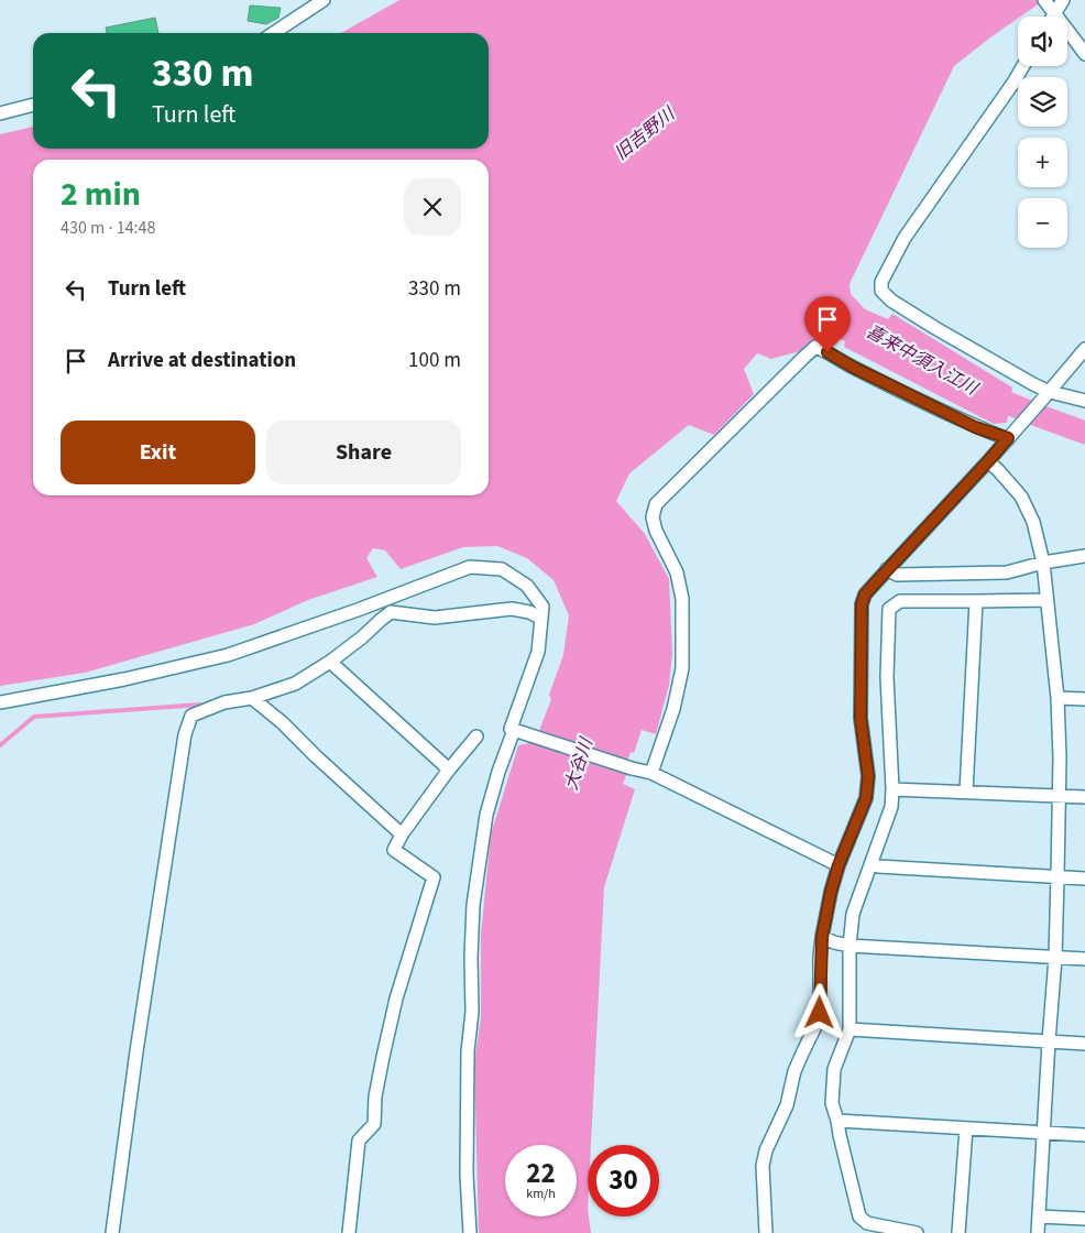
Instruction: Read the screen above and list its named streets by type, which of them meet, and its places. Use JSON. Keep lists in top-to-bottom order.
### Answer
{
  "water": ["旧吉野川", "喜来中須入江川", "大谷川"],
  "page": {
    "map_buttons": ["+", "−"],
    "turn": ["330 m", "Turn left"],
    "heading": ["2 min", "430 m · 14:48"],
    "list": [
      {
        "name": "Turn left",
        "value": "330 m"
      },
      {
        "name": "Arrive at destination",
        "value": "100 m"
      }
    ],
    "buttons": ["Exit", "Share"],
    "speed": "22 km/h",
    "limit": "30"
  }
}
